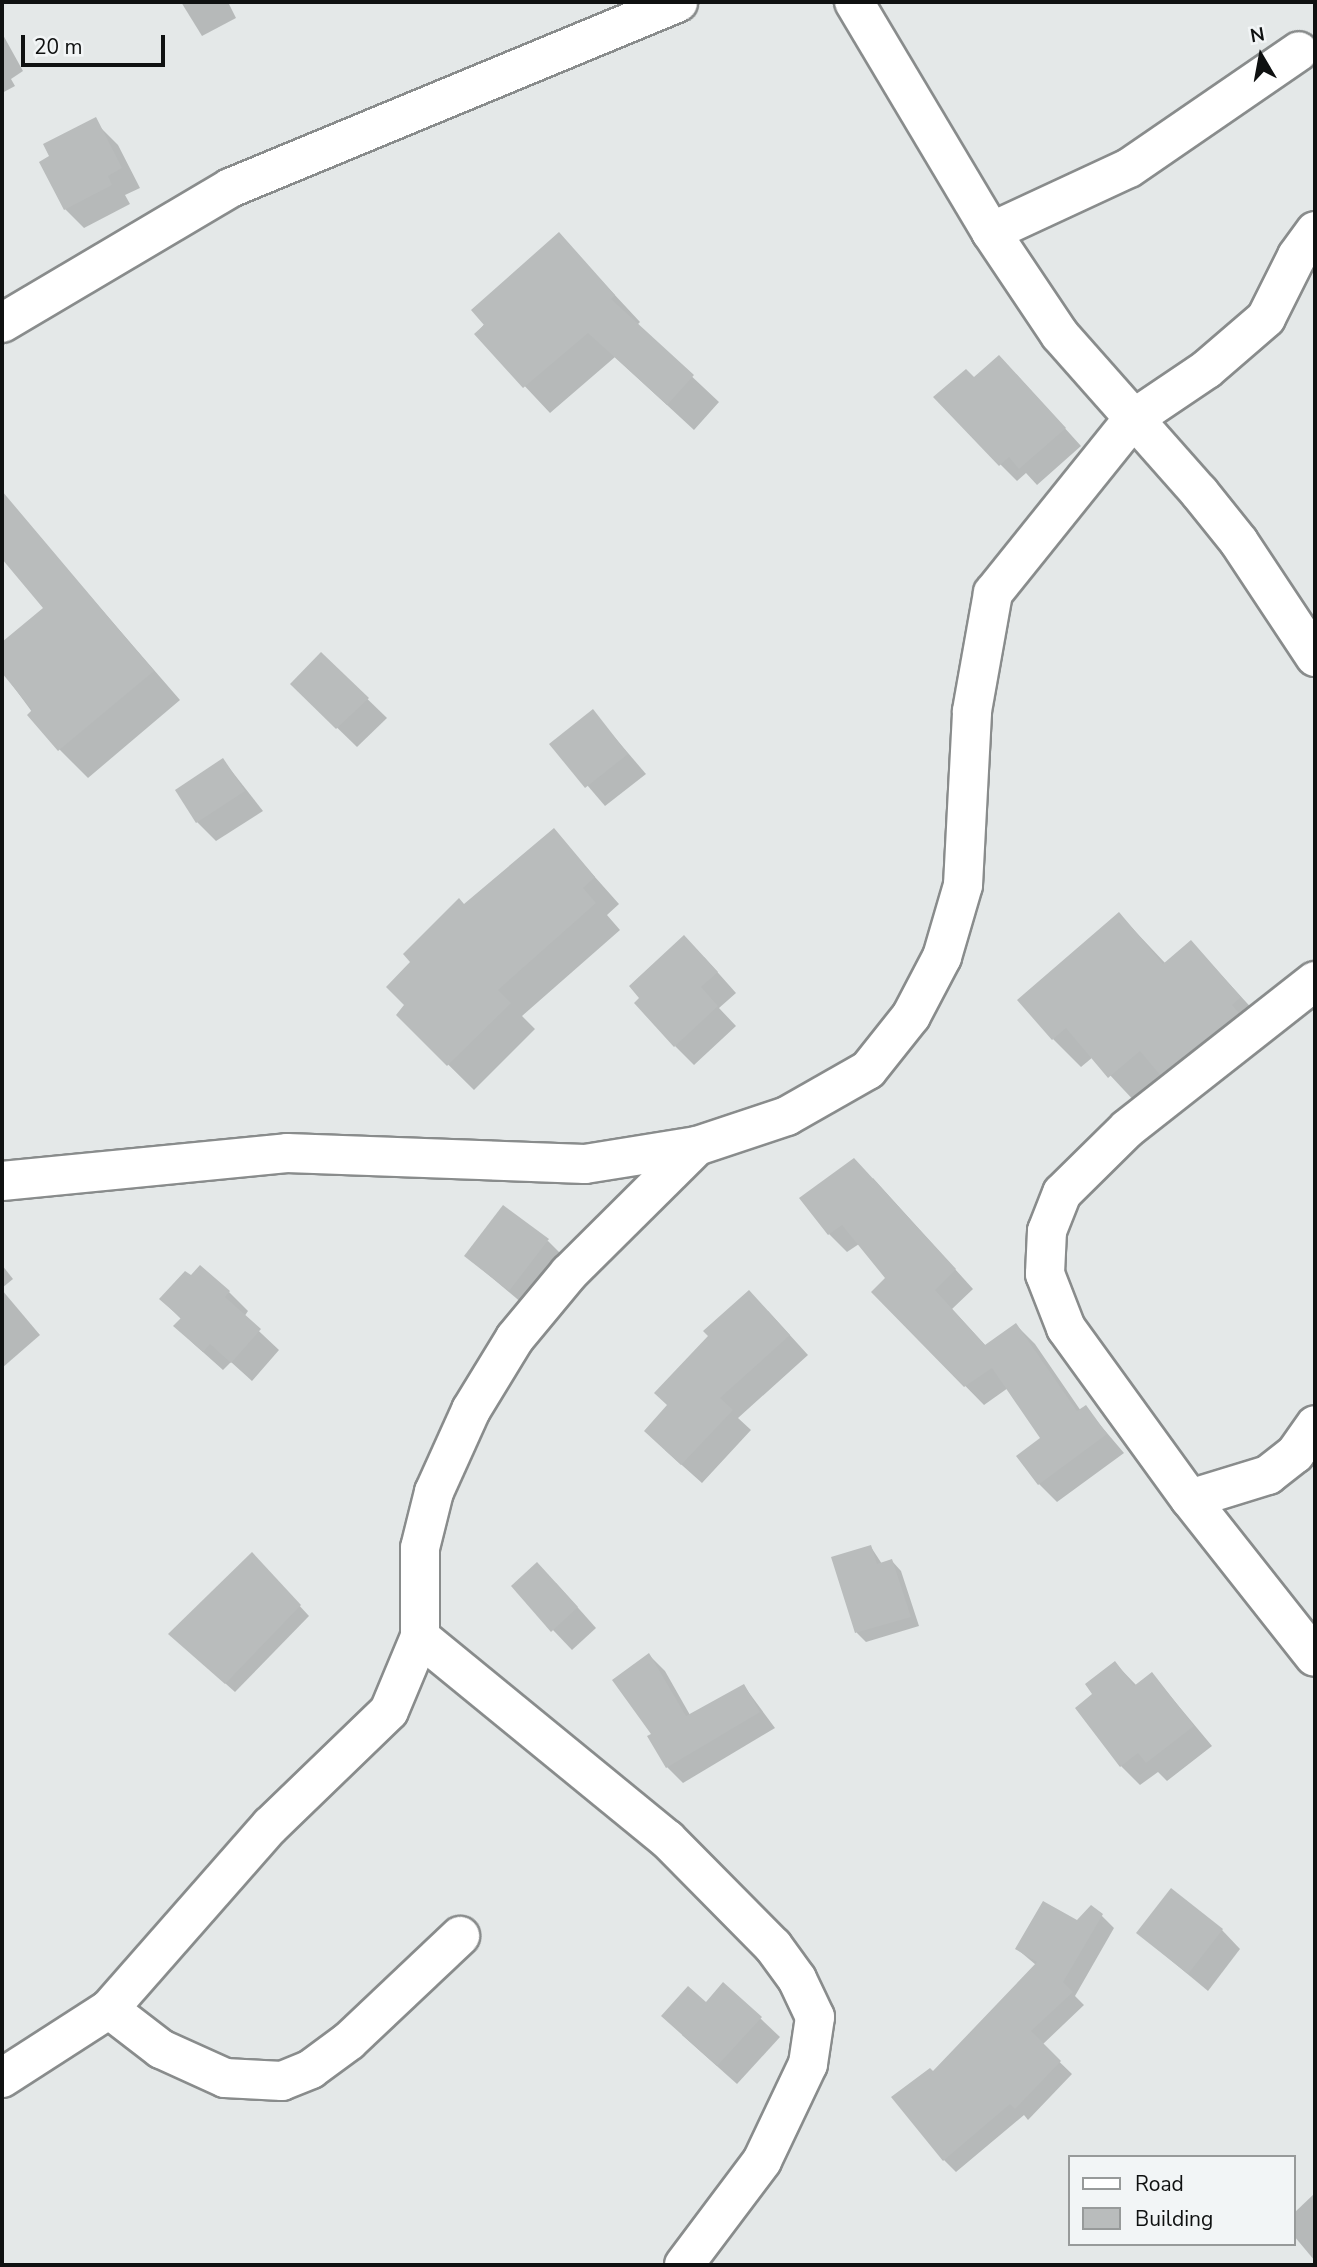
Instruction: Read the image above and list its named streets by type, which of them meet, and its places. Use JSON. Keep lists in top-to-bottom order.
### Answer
{
  "legend": ["Road", "Building"],
  "scale_bar": "20 m",
  "north": "top"
}
